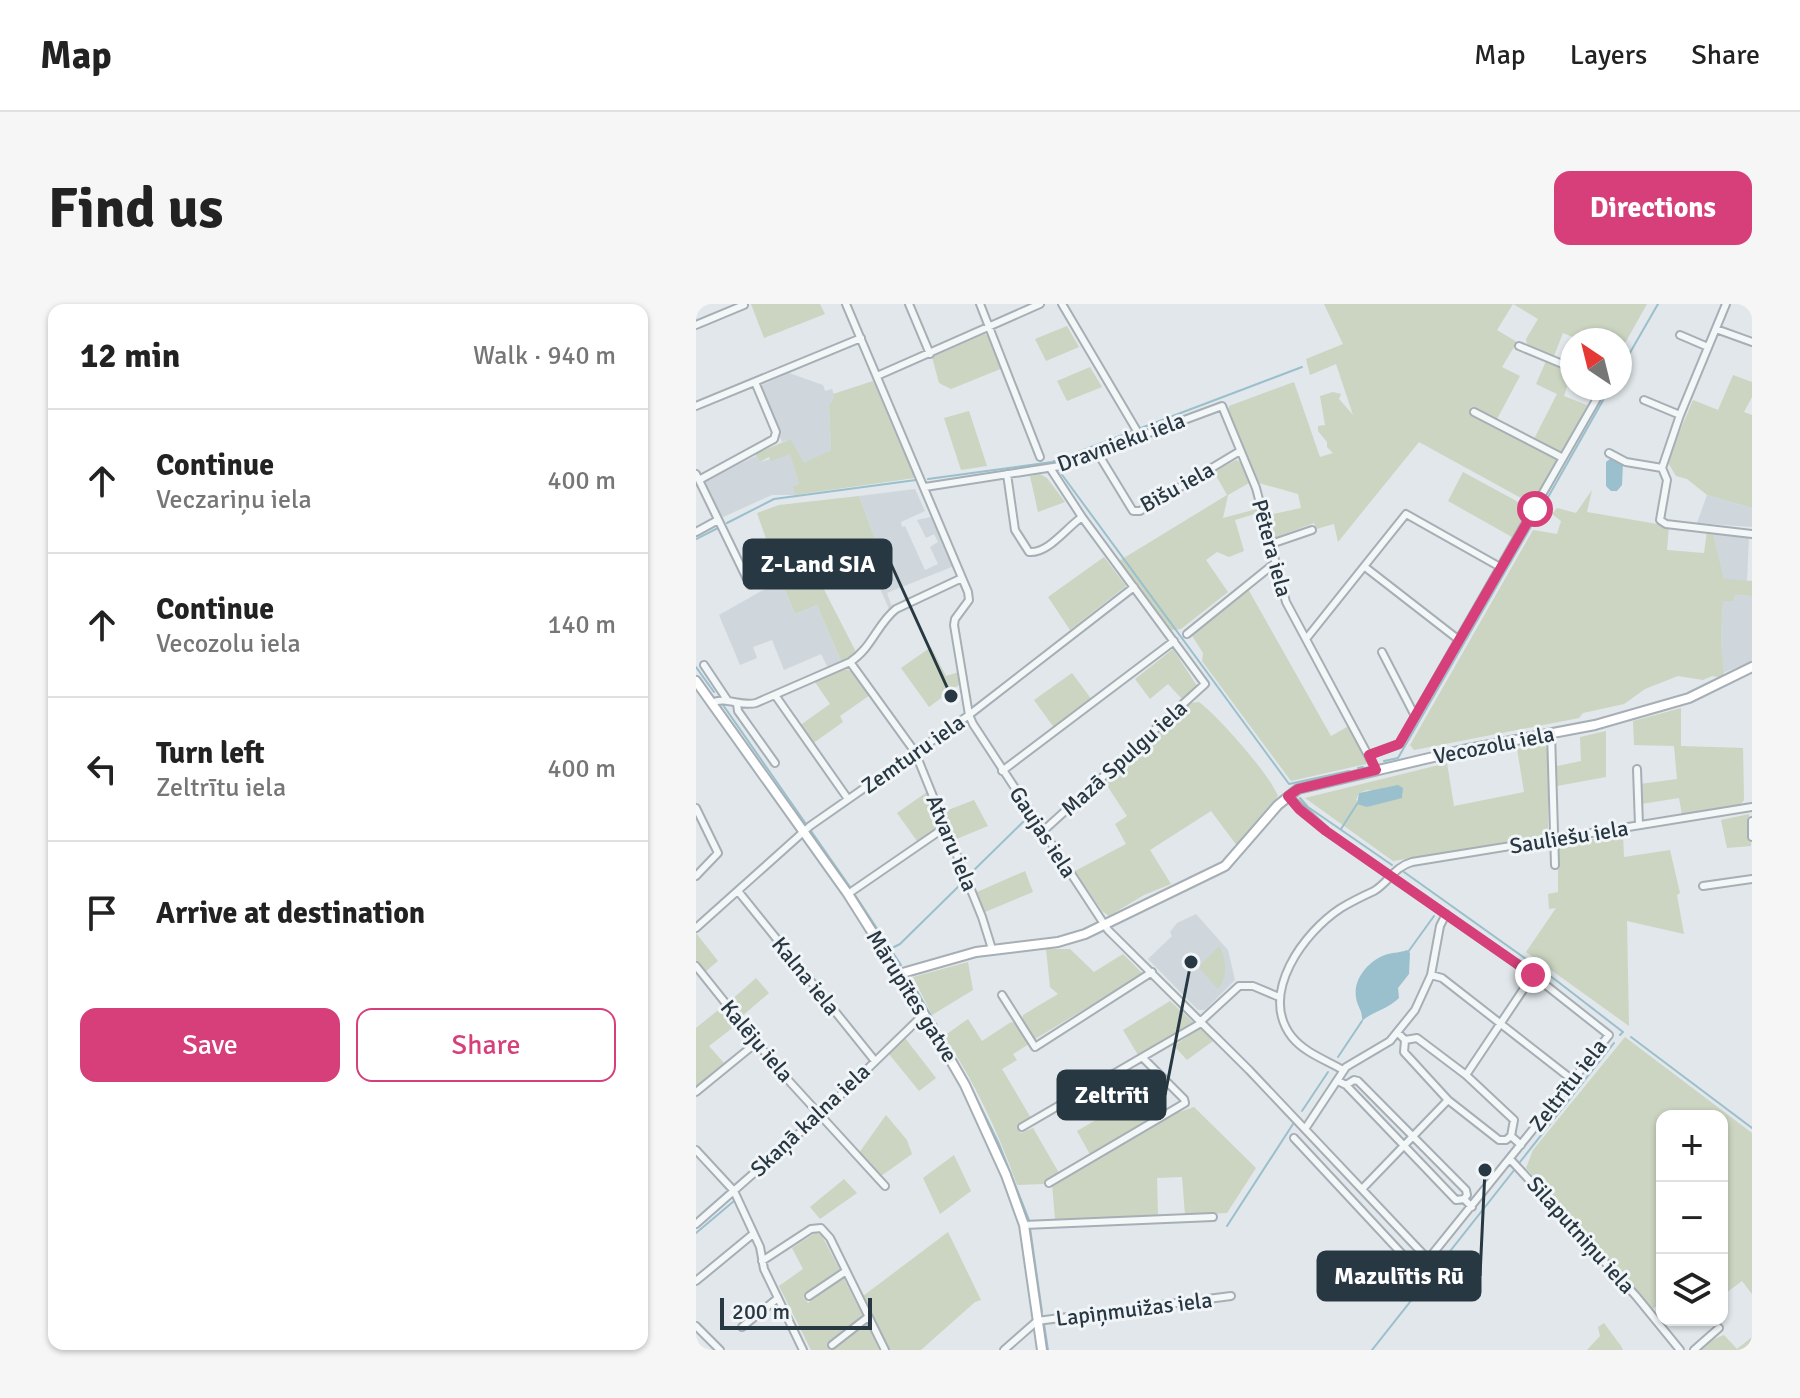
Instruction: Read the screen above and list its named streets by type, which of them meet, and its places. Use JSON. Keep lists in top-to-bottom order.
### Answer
{
  "streets": {
    "street": [
      "Dravnieku iela",
      "Bišu iela",
      "Pētera iela",
      "Vecozolu iela",
      "Zemturu iela",
      "Mazā Spulgu iela",
      "Gaujas iela",
      "Sauliešu iela",
      "Atvaru iela",
      "Kalna iela",
      "Mārupītes gatve",
      "Kalēju iela",
      "Zeltrītu iela",
      "Skaņā kalna iela",
      "Silaputniņu iela",
      "Lapiņmuižas iela"
    ]
  },
  "crossings": [
    ["Dravnieku iela", "Bišu iela"],
    ["Dravnieku iela", "Pētera iela"],
    ["Dravnieku iela", "Gaujas iela"],
    ["Bišu iela", "Pētera iela"],
    ["Pētera iela", "Vecozolu iela"],
    ["Vecozolu iela", "Gaujas iela"],
    ["Vecozolu iela", "Atvaru iela"],
    ["Vecozolu iela", "Mārupītes gatve"],
    ["Vecozolu iela", "Zeltrītu iela"],
    ["Zemturu iela", "Gaujas iela"],
    ["Zemturu iela", "Atvaru iela"],
    ["Zemturu iela", "Kalna iela"],
    ["Zemturu iela", "Mārupītes gatve"],
    ["Mazā Spulgu iela", "Gaujas iela"],
    ["Gaujas iela", "Zeltrītu iela"],
    ["Sauliešu iela", "Zeltrītu iela"],
    ["Kalna iela", "Skaņā kalna iela"],
    ["Mārupītes gatve", "Skaņā kalna iela"],
    ["Mārupītes gatve", "Lapiņmuižas iela"],
    ["Kalēju iela", "Skaņā kalna iela"],
    ["Zeltrītu iela", "Silaputniņu iela"]
  ],
  "places": ["Z-Land SIA", "Zeltrīti", "Mazulītis Rū"],
  "scale_bar": "200 m",
  "north": "top left",
  "page": {
    "header": "Map",
    "nav": ["Map", "Layers", "Share"],
    "buttons": [
      "Directions",
      ["Save", "Share"]
    ],
    "title": "Find us",
    "heading": ["12 min", "Walk · 940 m"],
    "list": [
      ["Continue", "Veczariņu iela", "400 m"],
      ["Continue", "Vecozolu iela", "140 m"],
      ["Turn left", "Zeltrītu iela", "400 m"],
      "Arrive at destination"
    ],
    "map_buttons": ["+", "−"],
    "scale": "200 m"
  }
}
